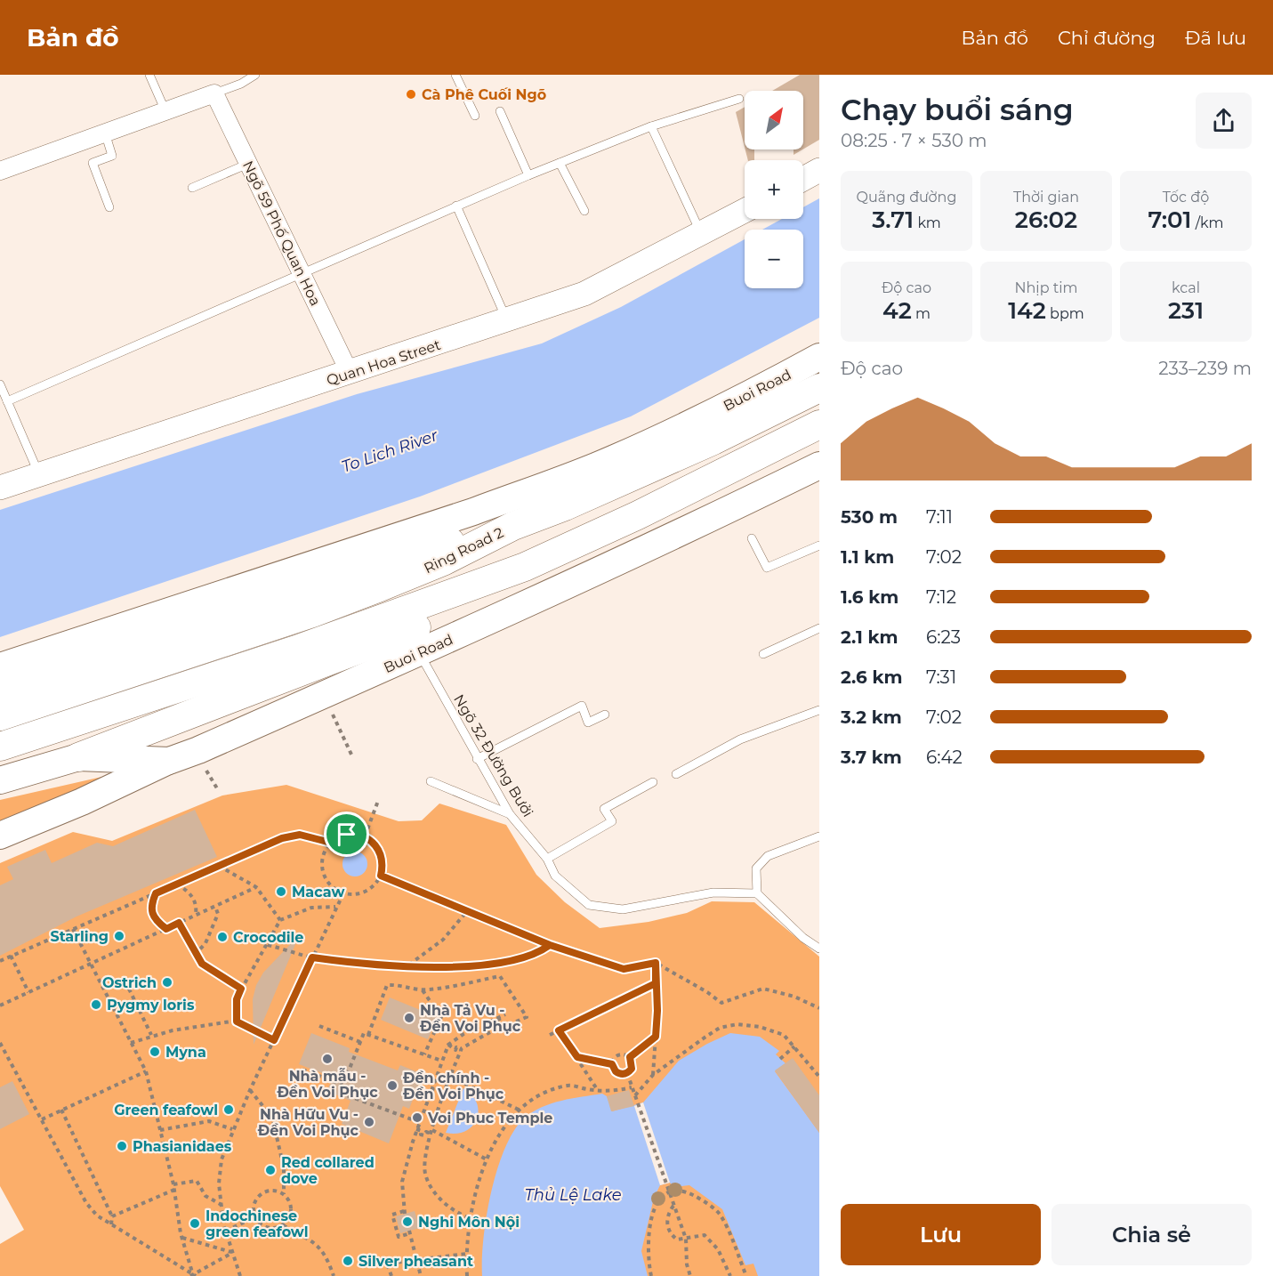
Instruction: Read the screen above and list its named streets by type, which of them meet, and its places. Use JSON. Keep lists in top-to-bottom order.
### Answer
{
  "streets": {
    "highway": ["Ring Road 2"],
    "main road": ["Quan Hoa Street", "Buoi Road"],
    "street": ["Ngõ 59 Phố Quan Hoa"],
    "lane": ["Ngõ 32 Đường Bưởi"]
  },
  "crossings": [
    ["Ngõ 59 Phố Quan Hoa", "Quan Hoa Street"],
    ["Buoi Road", "Ngõ 32 Đường Bưởi"]
  ],
  "water": ["To Lich River", "Thủ Lệ Lake"],
  "places": [
    "Cà Phê Cuối Ngõ",
    "Macaw",
    "Starling",
    "Crocodile",
    "Ostrich",
    "Pygmy loris",
    "Nhà Tả Vu - Đền Voi Phục",
    "Myna",
    "Nhà mẫu - Đền Voi Phục",
    "Đền chính - Đền Voi Phục",
    "Green feafowl",
    "Voi Phuc Temple",
    "Nhà Hữu Vu - Đền Voi Phục",
    "Phasianidaes",
    "Red collared dove",
    "Nghi Môn Nội",
    "Indochinese green feafowl",
    "Silver pheasant"
  ],
  "north": "top right",
  "page": {
    "header": "Bản đồ",
    "nav": ["Bản đồ", "Chỉ đường", "Đã lưu"],
    "heading": ["Chạy buổi sáng", "08:25 · 7 × 530 m"],
    "map_buttons": ["+", "−"],
    "stats": [
      ["Quãng đường", "3.71 km"],
      ["Thời gian", "26:02"],
      ["Tốc độ", "7:01 /km"],
      ["Độ cao", "42 m"],
      ["Nhịp tim", "142 bpm"],
      ["kcal", "231"]
    ],
    "chart": ["Độ cao", "233–239 m"],
    "list": [
      {
        "name": "530 m",
        "note": "7:11"
      },
      {
        "name": "1.1 km",
        "note": "7:02"
      },
      {
        "name": "1.6 km",
        "note": "7:12"
      },
      {
        "name": "2.1 km",
        "note": "6:23"
      },
      {
        "name": "2.6 km",
        "note": "7:31"
      },
      {
        "name": "3.2 km",
        "note": "7:02"
      },
      {
        "name": "3.7 km",
        "note": "6:42"
      }
    ],
    "buttons": ["Lưu", "Chia sẻ"]
  }
}
